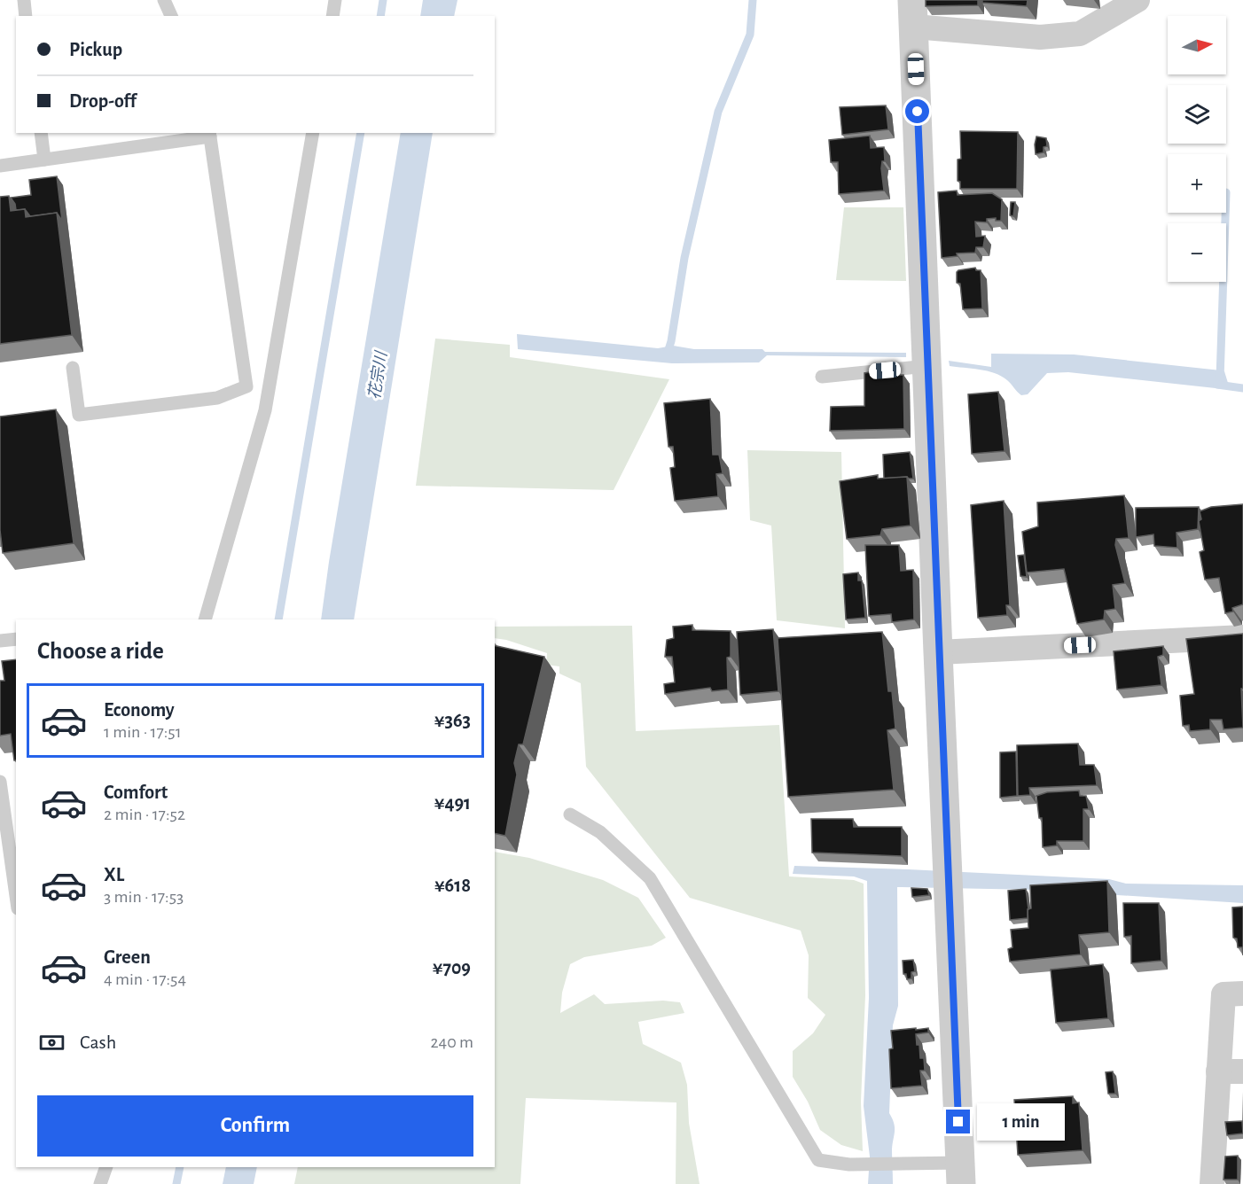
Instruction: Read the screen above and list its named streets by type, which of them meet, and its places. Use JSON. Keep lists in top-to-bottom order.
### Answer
{
  "water": ["花宗川"],
  "north": "right",
  "page": {
    "map_buttons": ["+", "−"],
    "banner": ["Pickup", "Drop-off"],
    "heading": "Choose a ride",
    "list": [
      {
        "name": "Economy",
        "note": "1 min · 17:51",
        "value": "¥363"
      },
      {
        "name": "Comfort",
        "note": "2 min · 17:52",
        "value": "¥491"
      },
      {
        "name": "XL",
        "note": "3 min · 17:53",
        "value": "¥618"
      },
      {
        "name": "Green",
        "note": "4 min · 17:54",
        "value": "¥709"
      }
    ],
    "pay": ["Cash", "240 m"],
    "buttons": "Confirm",
    "bubble": "1 min"
  }
}
